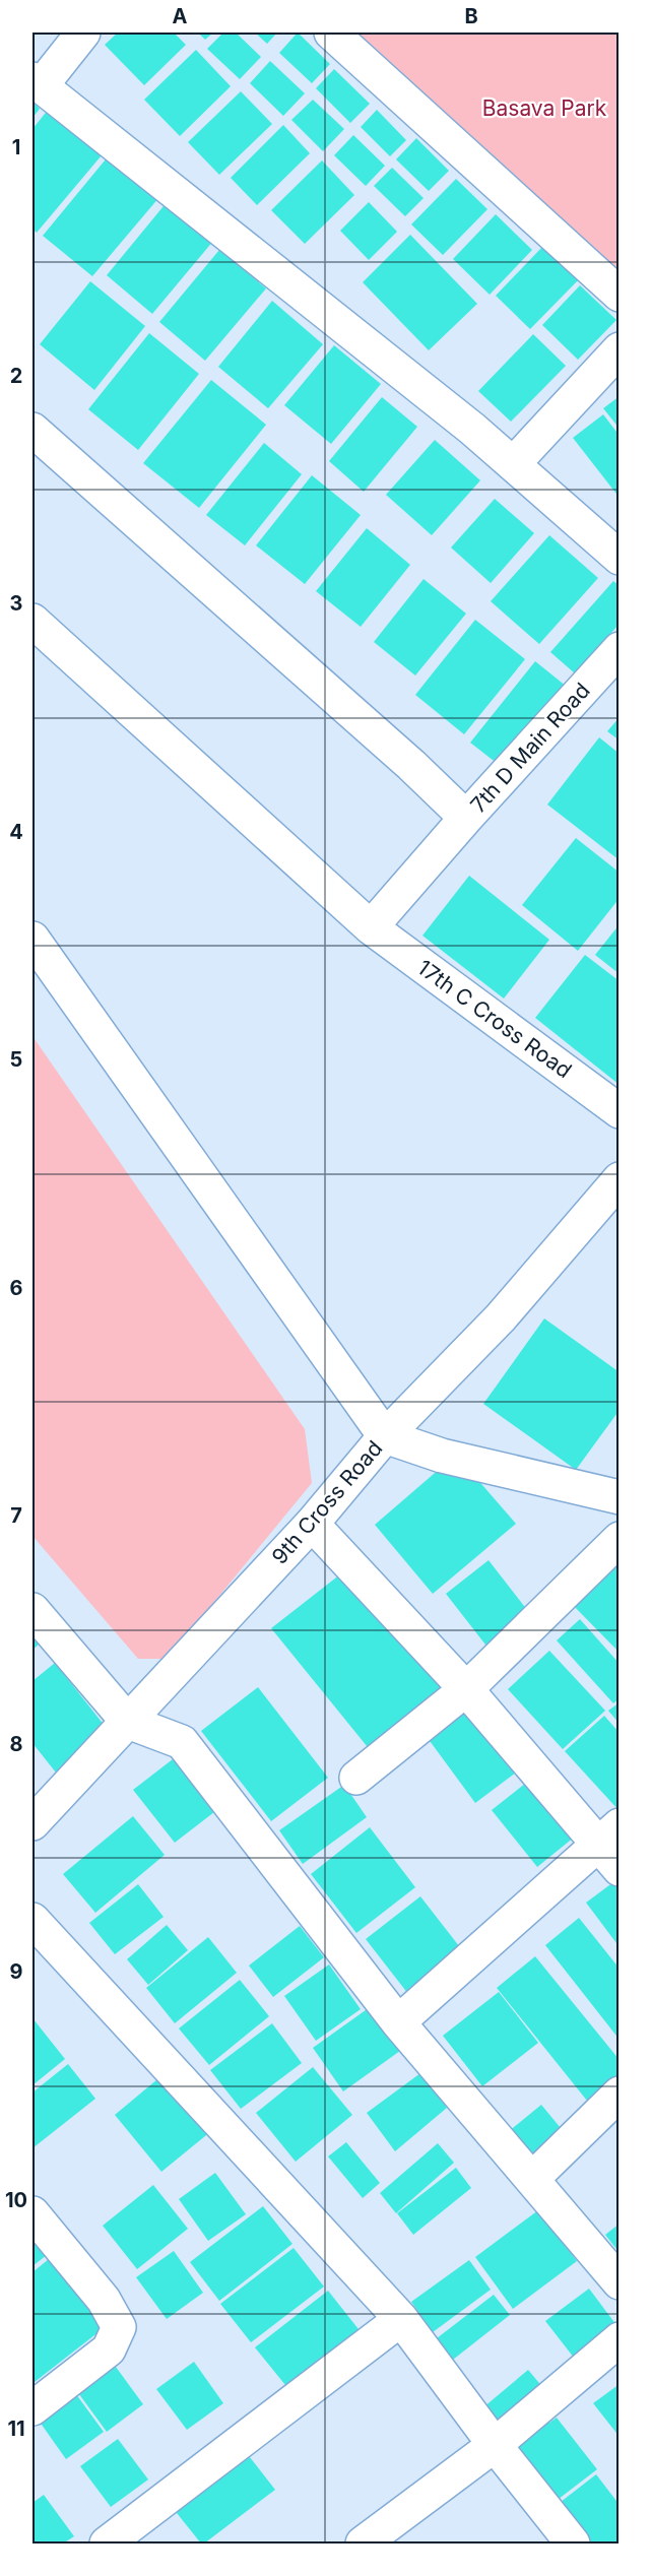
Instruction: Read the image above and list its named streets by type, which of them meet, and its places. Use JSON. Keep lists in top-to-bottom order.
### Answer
{
  "streets": {
    "street": ["7th D Main Road", "17th C Cross Road", "9th Cross Road"]
  },
  "crossings": [
    ["7th D Main Road", "17th C Cross Road"]
  ],
  "parks": ["Basava Park"],
  "grid": {
    "columns": ["A", "B"],
    "rows": [
      "1",
      "2",
      "3",
      "4",
      "5",
      "6",
      "7",
      "8",
      "9",
      "10",
      "11"
    ]
  }
}
